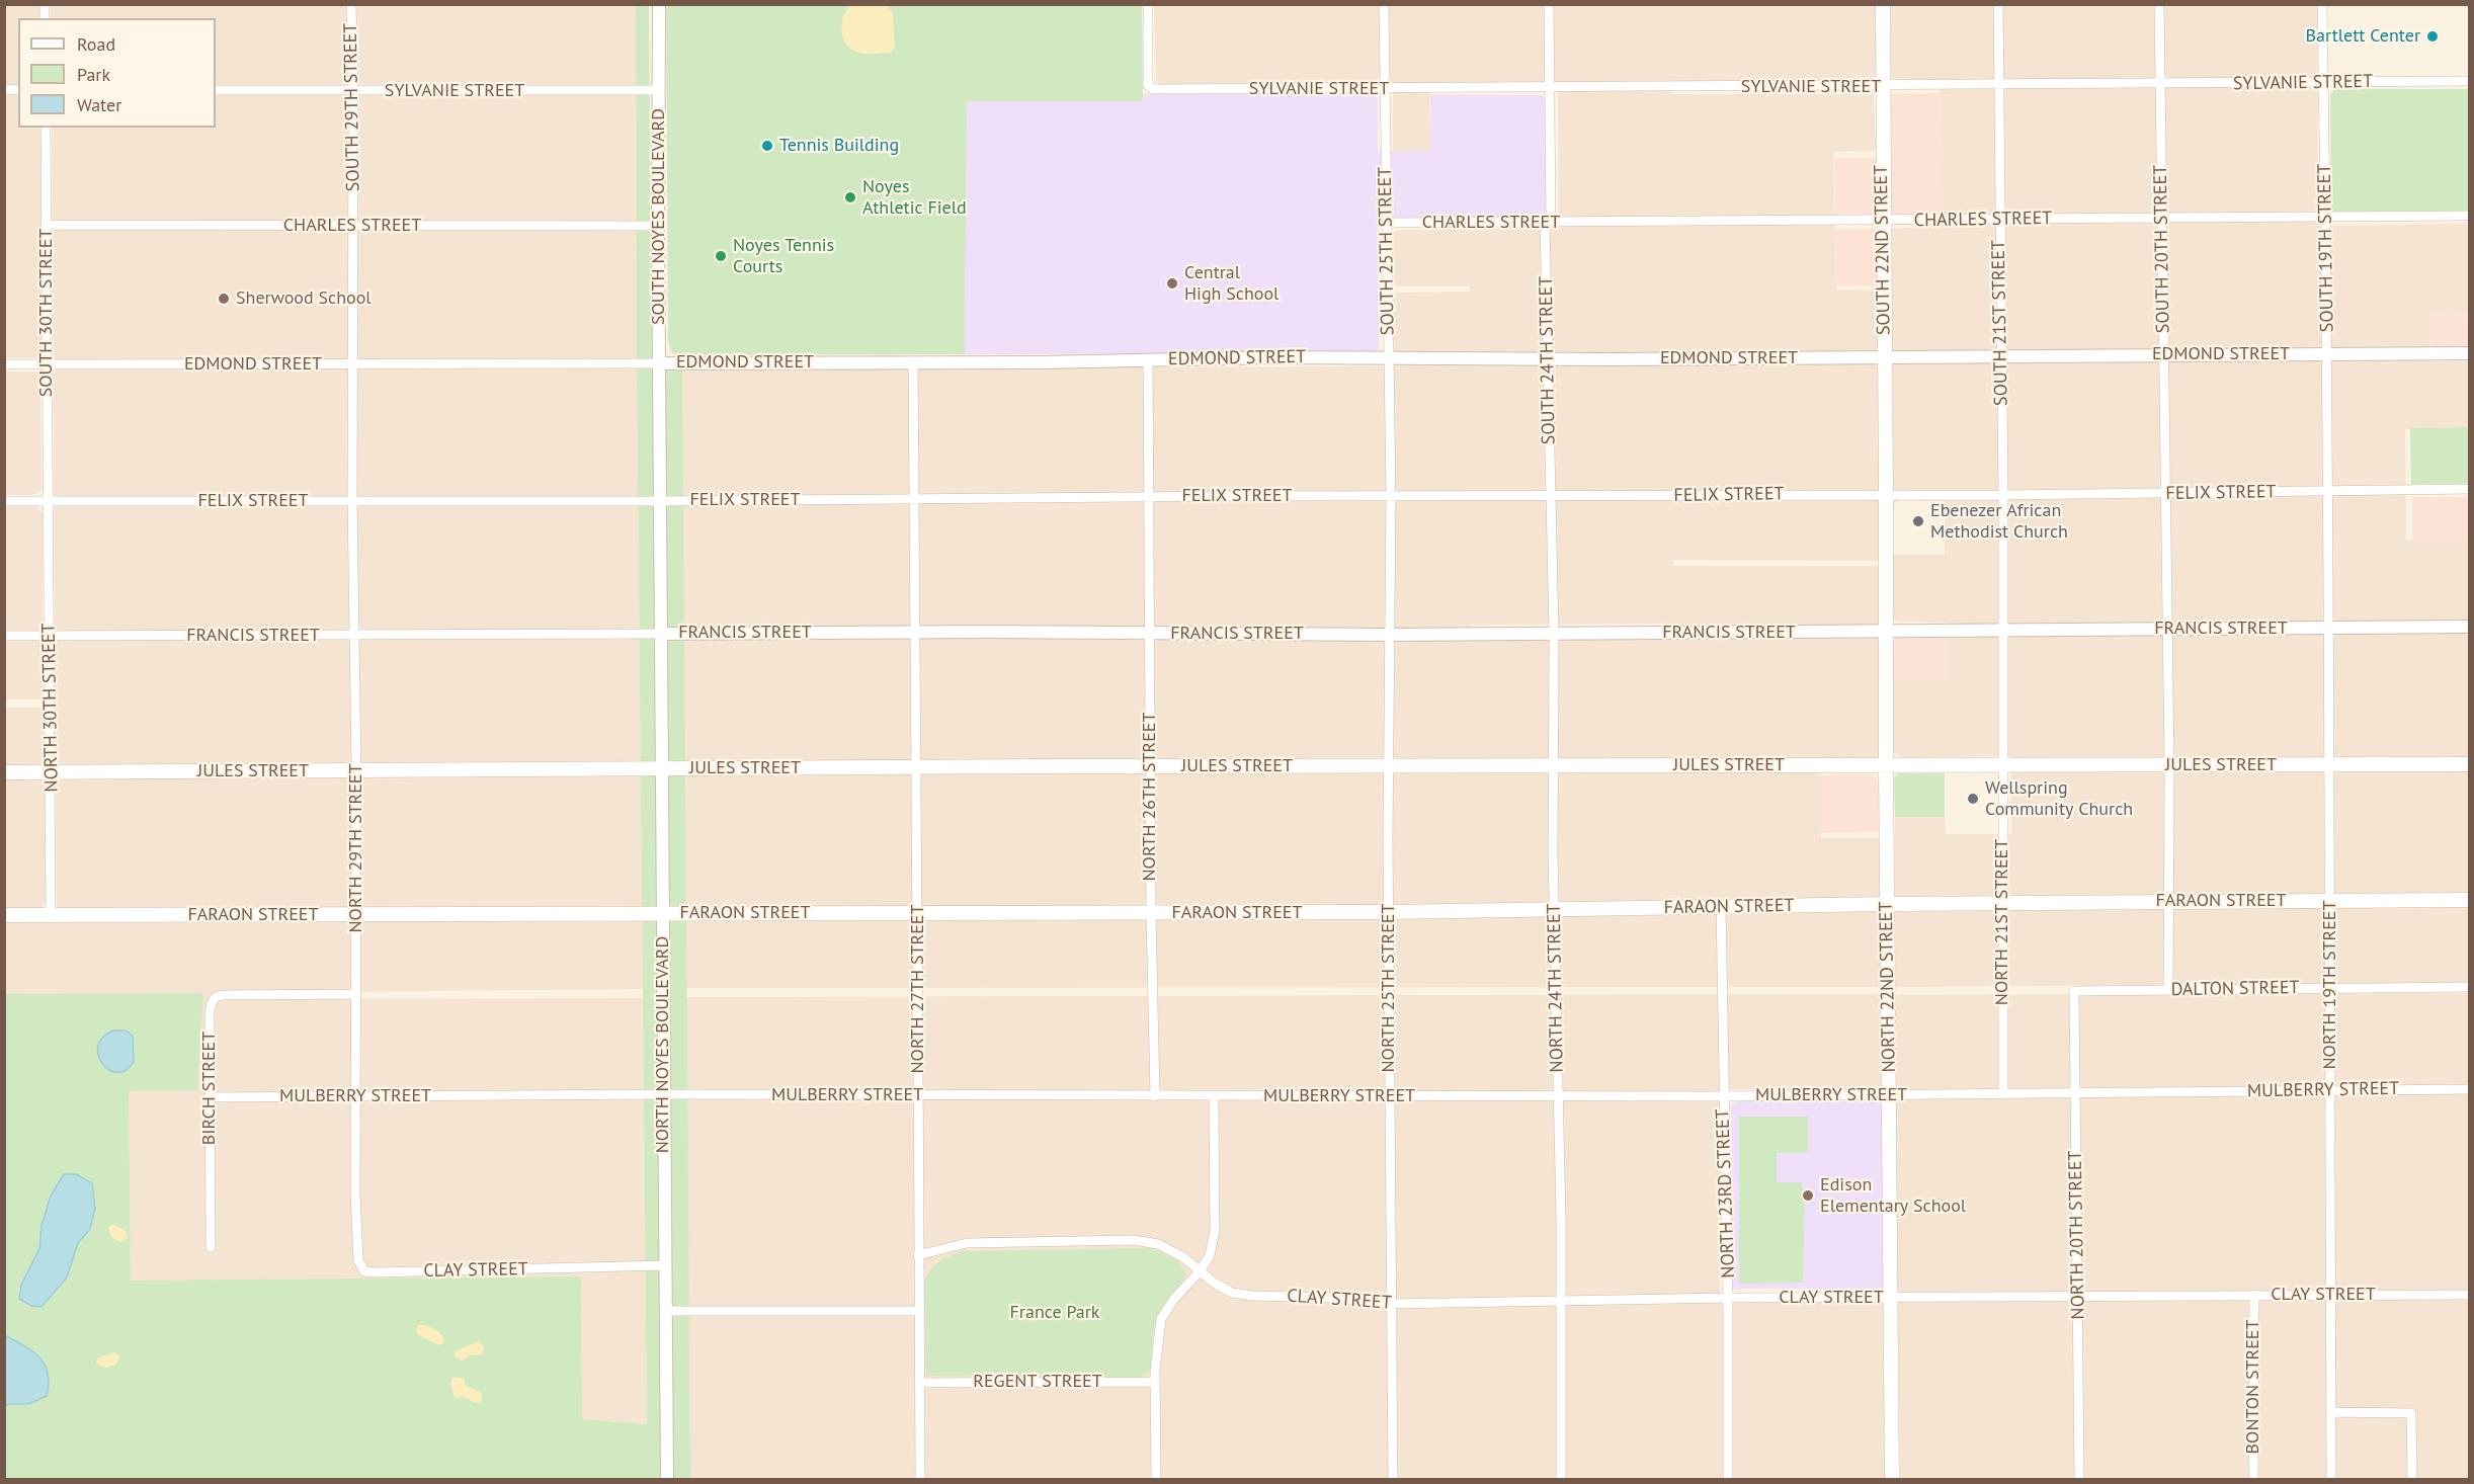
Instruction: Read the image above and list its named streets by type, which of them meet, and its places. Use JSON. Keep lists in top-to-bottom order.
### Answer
{
  "streets": {
    "main road": [
      "SOUTH 22ND STREET",
      "JULES STREET",
      "FARAON STREET",
      "NORTH 22ND STREET"
    ],
    "street": [
      "SYLVANIE STREET",
      "SOUTH 29TH STREET",
      "SOUTH NOYES BOULEVARD",
      "CHARLES STREET",
      "SOUTH 19TH STREET",
      "SOUTH 20TH STREET",
      "SOUTH 25TH STREET",
      "SOUTH 30TH STREET",
      "SOUTH 21ST STREET",
      "EDMOND STREET",
      "SOUTH 24TH STREET",
      "FELIX STREET",
      "FRANCIS STREET",
      "NORTH 30TH STREET",
      "NORTH 26TH STREET",
      "NORTH 29TH STREET",
      "NORTH 21ST STREET",
      "NORTH 19TH STREET",
      "NORTH 25TH STREET",
      "NORTH 24TH STREET",
      "NORTH 27TH STREET",
      "DALTON STREET",
      "NORTH NOYES BOULEVARD",
      "BIRCH STREET",
      "MULBERRY STREET",
      "NORTH 23RD STREET",
      "NORTH 20TH STREET",
      "CLAY STREET",
      "REGENT STREET",
      "BONTON STREET"
    ]
  },
  "crossings": [
    ["SYLVANIE STREET", "SOUTH 29TH STREET"],
    ["SYLVANIE STREET", "SOUTH NOYES BOULEVARD"],
    ["SYLVANIE STREET", "SOUTH 19TH STREET"],
    ["SYLVANIE STREET", "SOUTH 20TH STREET"],
    ["SYLVANIE STREET", "SOUTH 22ND STREET"],
    ["SYLVANIE STREET", "SOUTH 25TH STREET"],
    ["SYLVANIE STREET", "SOUTH 21ST STREET"],
    ["SYLVANIE STREET", "SOUTH 24TH STREET"],
    ["SOUTH 29TH STREET", "CHARLES STREET"],
    ["SOUTH 29TH STREET", "EDMOND STREET"],
    ["SOUTH 29TH STREET", "FELIX STREET"],
    ["SOUTH 29TH STREET", "NORTH 29TH STREET"],
    ["SOUTH NOYES BOULEVARD", "CHARLES STREET"],
    ["SOUTH NOYES BOULEVARD", "EDMOND STREET"],
    ["SOUTH NOYES BOULEVARD", "FELIX STREET"],
    ["SOUTH NOYES BOULEVARD", "NORTH NOYES BOULEVARD"],
    ["CHARLES STREET", "SOUTH 19TH STREET"],
    ["CHARLES STREET", "SOUTH 20TH STREET"],
    ["CHARLES STREET", "SOUTH 22ND STREET"],
    ["CHARLES STREET", "SOUTH 25TH STREET"],
    ["CHARLES STREET", "SOUTH 30TH STREET"],
    ["CHARLES STREET", "SOUTH 21ST STREET"],
    ["CHARLES STREET", "SOUTH 24TH STREET"],
    ["SOUTH 19TH STREET", "EDMOND STREET"],
    ["SOUTH 19TH STREET", "FELIX STREET"],
    ["SOUTH 19TH STREET", "NORTH 19TH STREET"],
    ["SOUTH 20TH STREET", "EDMOND STREET"],
    ["SOUTH 20TH STREET", "FELIX STREET"],
    ["SOUTH 22ND STREET", "EDMOND STREET"],
    ["SOUTH 22ND STREET", "FELIX STREET"],
    ["SOUTH 22ND STREET", "NORTH 22ND STREET"],
    ["SOUTH 25TH STREET", "EDMOND STREET"],
    ["SOUTH 25TH STREET", "FELIX STREET"],
    ["SOUTH 25TH STREET", "NORTH 25TH STREET"],
    ["SOUTH 30TH STREET", "EDMOND STREET"],
    ["SOUTH 30TH STREET", "FELIX STREET"],
    ["SOUTH 30TH STREET", "NORTH 30TH STREET"],
    ["SOUTH 21ST STREET", "EDMOND STREET"],
    ["SOUTH 21ST STREET", "FELIX STREET"],
    ["SOUTH 21ST STREET", "NORTH 21ST STREET"],
    ["EDMOND STREET", "SOUTH 24TH STREET"],
    ["EDMOND STREET", "NORTH 26TH STREET"],
    ["EDMOND STREET", "NORTH 27TH STREET"],
    ["SOUTH 24TH STREET", "FELIX STREET"],
    ["SOUTH 24TH STREET", "NORTH 24TH STREET"],
    ["FELIX STREET", "NORTH 30TH STREET"],
    ["FELIX STREET", "NORTH 26TH STREET"],
    ["FELIX STREET", "NORTH 29TH STREET"],
    ["FELIX STREET", "NORTH 21ST STREET"],
    ["FELIX STREET", "NORTH 19TH STREET"],
    ["FELIX STREET", "NORTH 22ND STREET"],
    ["FELIX STREET", "NORTH 25TH STREET"],
    ["FELIX STREET", "NORTH 24TH STREET"],
    ["FELIX STREET", "NORTH 27TH STREET"],
    ["FELIX STREET", "NORTH NOYES BOULEVARD"],
    ["FRANCIS STREET", "NORTH 30TH STREET"],
    ["FRANCIS STREET", "NORTH 26TH STREET"],
    ["FRANCIS STREET", "NORTH 29TH STREET"],
    ["FRANCIS STREET", "NORTH 21ST STREET"],
    ["FRANCIS STREET", "NORTH 19TH STREET"],
    ["FRANCIS STREET", "NORTH 22ND STREET"],
    ["FRANCIS STREET", "NORTH 25TH STREET"],
    ["FRANCIS STREET", "NORTH 24TH STREET"],
    ["FRANCIS STREET", "NORTH 27TH STREET"],
    ["FRANCIS STREET", "NORTH NOYES BOULEVARD"],
    ["NORTH 30TH STREET", "JULES STREET"],
    ["NORTH 30TH STREET", "FARAON STREET"],
    ["JULES STREET", "NORTH 26TH STREET"],
    ["JULES STREET", "NORTH 29TH STREET"],
    ["JULES STREET", "NORTH 21ST STREET"],
    ["JULES STREET", "NORTH 19TH STREET"],
    ["JULES STREET", "NORTH 22ND STREET"],
    ["JULES STREET", "NORTH 25TH STREET"],
    ["JULES STREET", "NORTH 24TH STREET"],
    ["JULES STREET", "NORTH 27TH STREET"],
    ["JULES STREET", "NORTH NOYES BOULEVARD"],
    ["NORTH 26TH STREET", "FARAON STREET"],
    ["NORTH 26TH STREET", "MULBERRY STREET"],
    ["NORTH 29TH STREET", "FARAON STREET"],
    ["NORTH 29TH STREET", "BIRCH STREET"],
    ["NORTH 29TH STREET", "MULBERRY STREET"],
    ["NORTH 29TH STREET", "CLAY STREET"],
    ["FARAON STREET", "NORTH 21ST STREET"],
    ["FARAON STREET", "NORTH 19TH STREET"],
    ["FARAON STREET", "NORTH 22ND STREET"],
    ["FARAON STREET", "NORTH 25TH STREET"],
    ["FARAON STREET", "NORTH 24TH STREET"],
    ["FARAON STREET", "NORTH 27TH STREET"],
    ["FARAON STREET", "NORTH NOYES BOULEVARD"],
    ["FARAON STREET", "NORTH 23RD STREET"],
    ["NORTH 21ST STREET", "MULBERRY STREET"],
    ["NORTH 19TH STREET", "DALTON STREET"],
    ["NORTH 19TH STREET", "MULBERRY STREET"],
    ["NORTH 19TH STREET", "CLAY STREET"],
    ["NORTH 22ND STREET", "MULBERRY STREET"],
    ["NORTH 22ND STREET", "CLAY STREET"],
    ["NORTH 25TH STREET", "MULBERRY STREET"],
    ["NORTH 25TH STREET", "CLAY STREET"],
    ["NORTH 24TH STREET", "MULBERRY STREET"],
    ["NORTH 24TH STREET", "CLAY STREET"],
    ["NORTH 27TH STREET", "MULBERRY STREET"],
    ["NORTH 27TH STREET", "REGENT STREET"],
    ["DALTON STREET", "NORTH 20TH STREET"],
    ["NORTH NOYES BOULEVARD", "MULBERRY STREET"],
    ["NORTH NOYES BOULEVARD", "CLAY STREET"],
    ["BIRCH STREET", "MULBERRY STREET"],
    ["MULBERRY STREET", "NORTH 23RD STREET"],
    ["MULBERRY STREET", "NORTH 20TH STREET"],
    ["NORTH 23RD STREET", "CLAY STREET"],
    ["NORTH 20TH STREET", "CLAY STREET"],
    ["CLAY STREET", "BONTON STREET"]
  ],
  "parks": ["France Park"],
  "places": [
    "Bartlett Center",
    "Tennis Building",
    "Noyes Athletic Field",
    "Noyes Tennis Courts",
    "Central High School",
    "Sherwood School",
    "Ebenezer African Methodist Church",
    "Wellspring Community Church",
    "Edison Elementary School"
  ],
  "legend": ["Road", "Park", "Water"]
}
